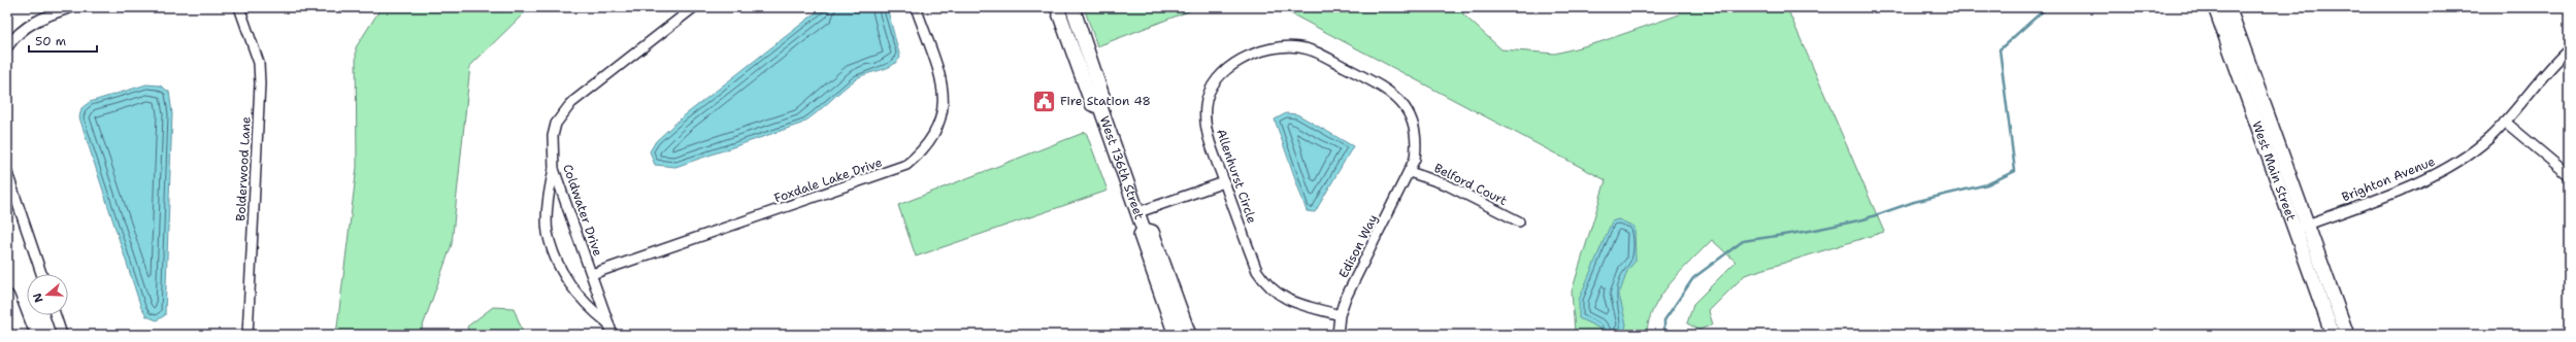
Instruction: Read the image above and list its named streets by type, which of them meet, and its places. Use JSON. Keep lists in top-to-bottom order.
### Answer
{
  "streets": {
    "street": [
      "West 136th Street",
      "Bolderwood Lane",
      "West Main Street",
      "Allenhurst Circle",
      "Brighton Avenue",
      "Foxdale Lake Drive",
      "Belford Court",
      "Coldwater Drive",
      "Edison Way"
    ]
  },
  "crossings": [
    ["West Main Street", "Brighton Avenue"],
    ["Allenhurst Circle", "Belford Court"],
    ["Allenhurst Circle", "Edison Way"],
    ["Foxdale Lake Drive", "Coldwater Drive"],
    ["Belford Court", "Edison Way"]
  ],
  "places": {
    "public building": ["Fire Station 48"]
  },
  "scale_bar": "50 m",
  "north": "left"
}
